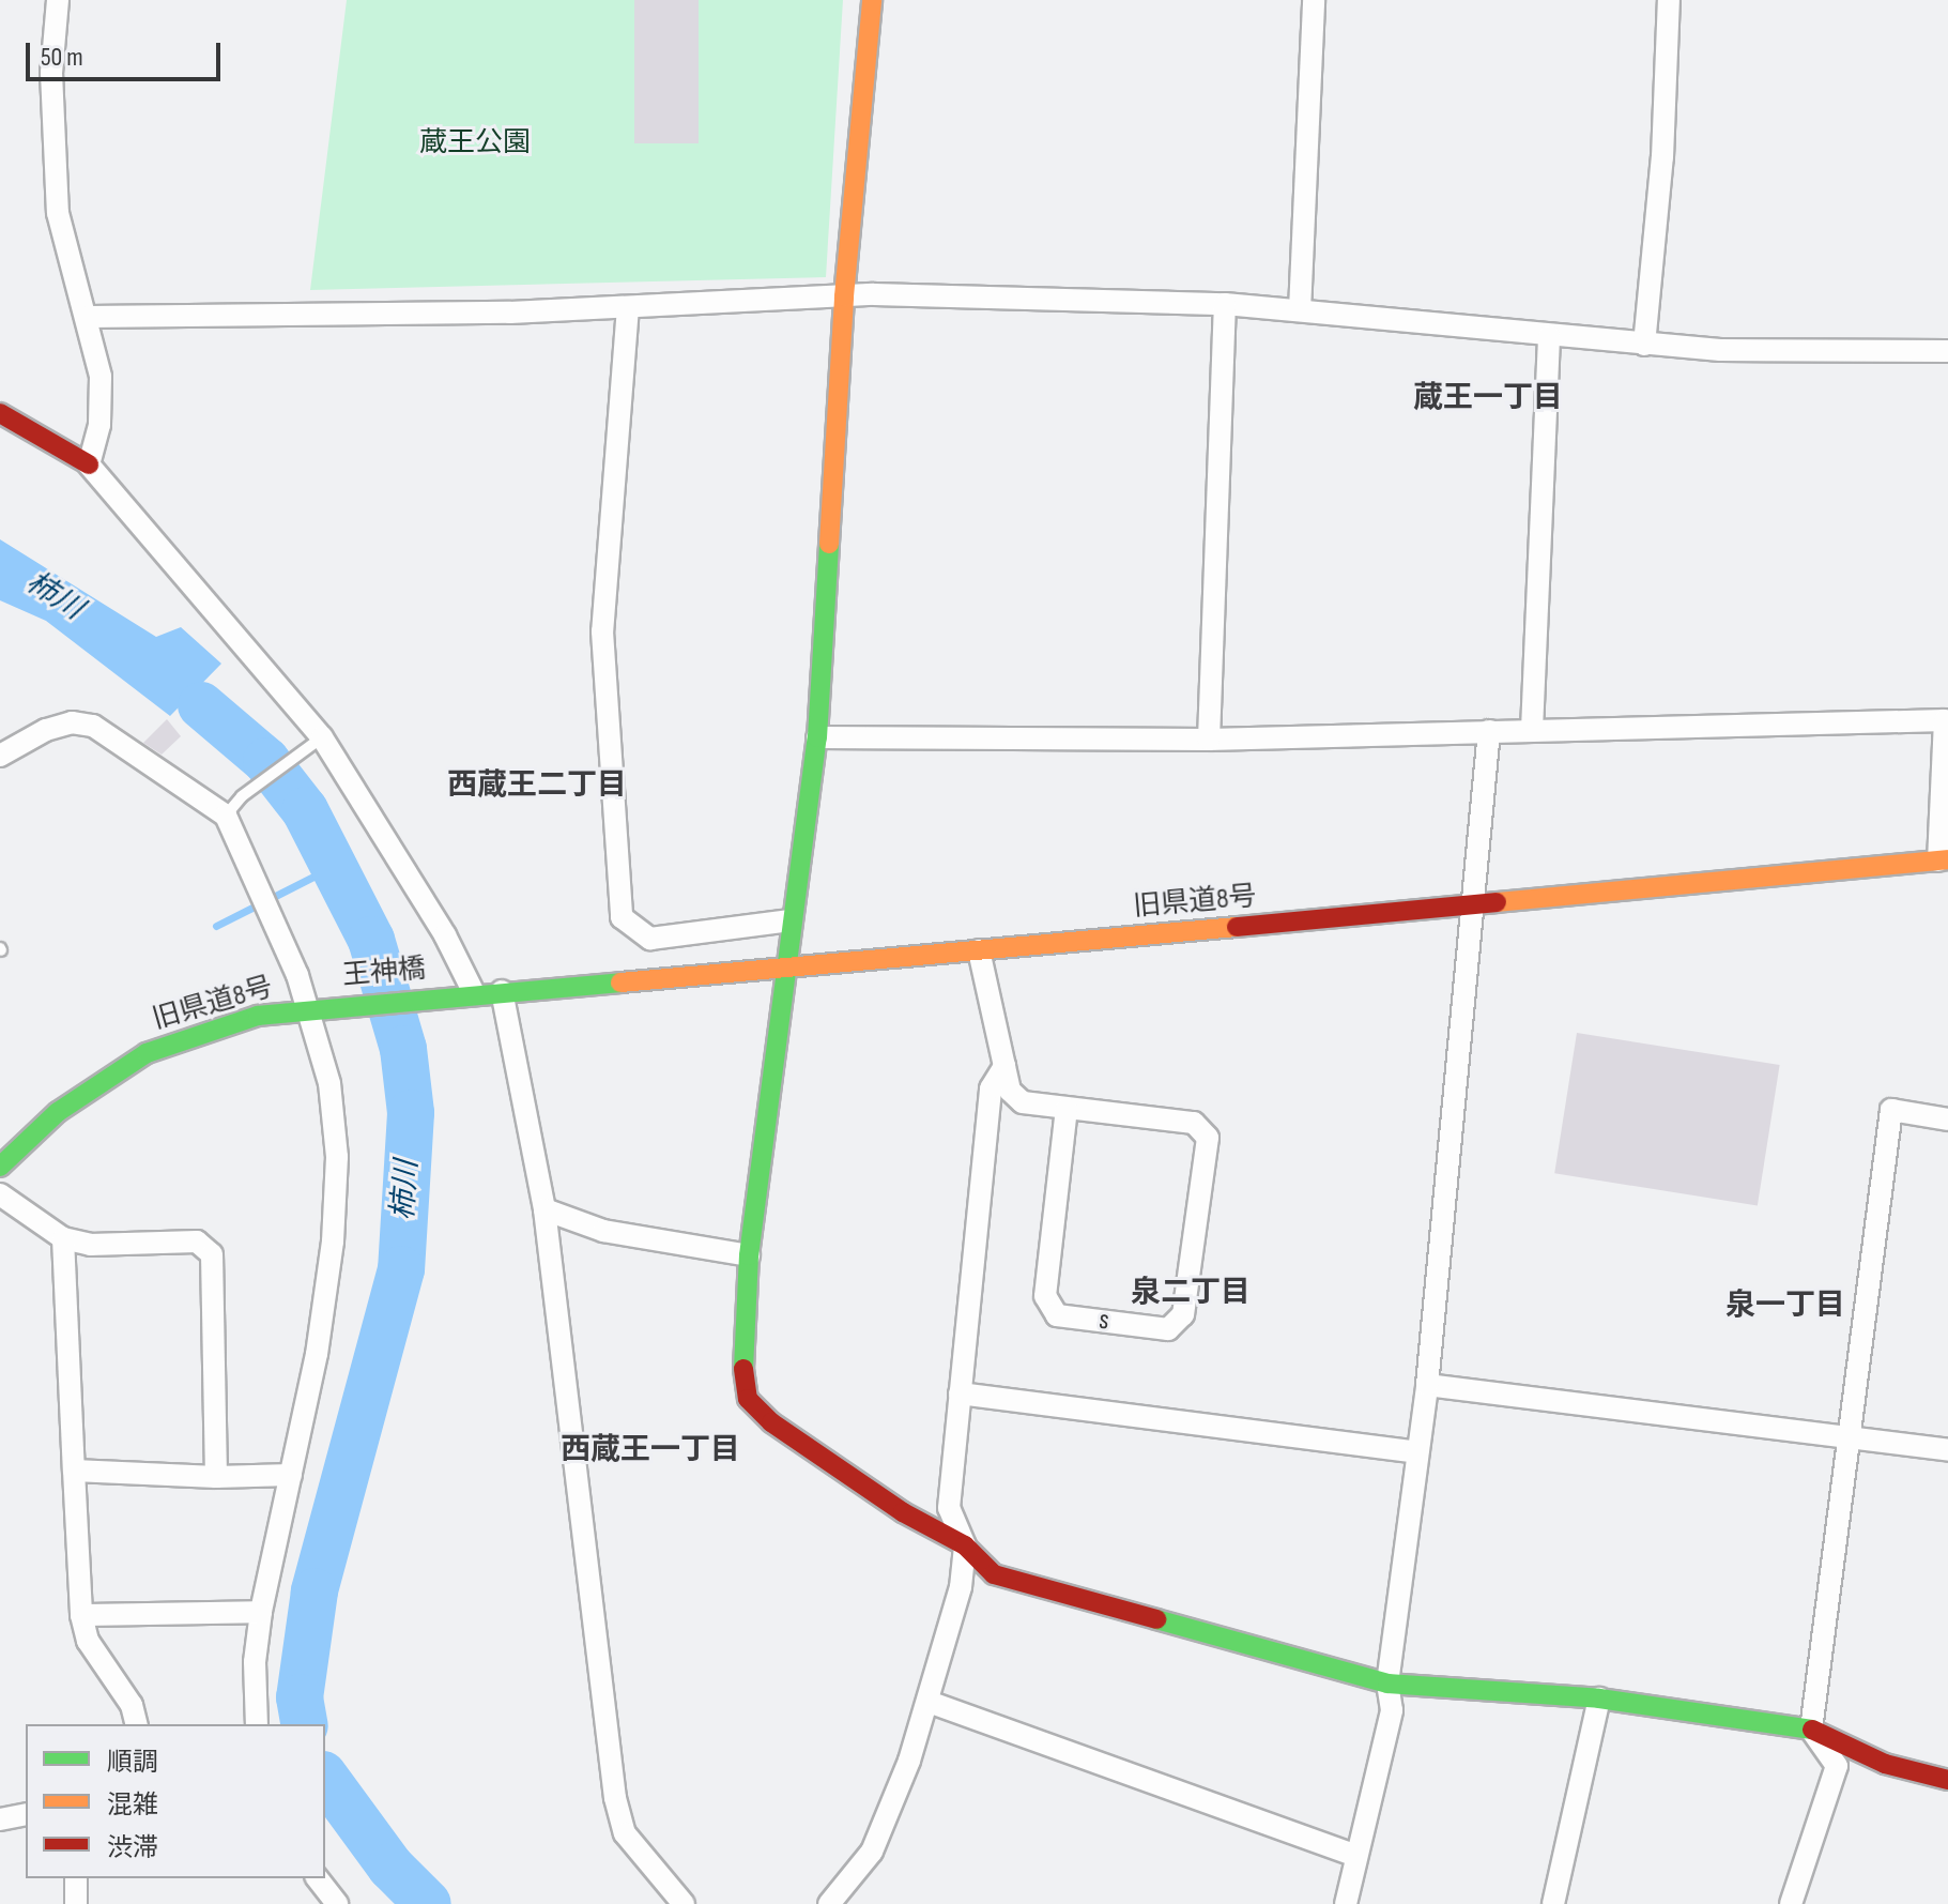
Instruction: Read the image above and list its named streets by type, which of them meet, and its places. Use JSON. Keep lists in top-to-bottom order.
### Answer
{
  "streets": {
    "street": ["旧県道8号", "王神橋", "s"]
  },
  "crossings": [
    ["旧県道8号", "王神橋"],
    ["旧県道8号", "s"]
  ],
  "districts": [
    "蔵王一丁目",
    "西蔵王二丁目",
    "泉二丁目",
    "泉一丁目",
    "西蔵王一丁目"
  ],
  "water": ["柿川"],
  "parks": ["蔵王公園"],
  "legend": ["順調", "混雑", "渋滞"],
  "scale_bar": "50 m"
}
